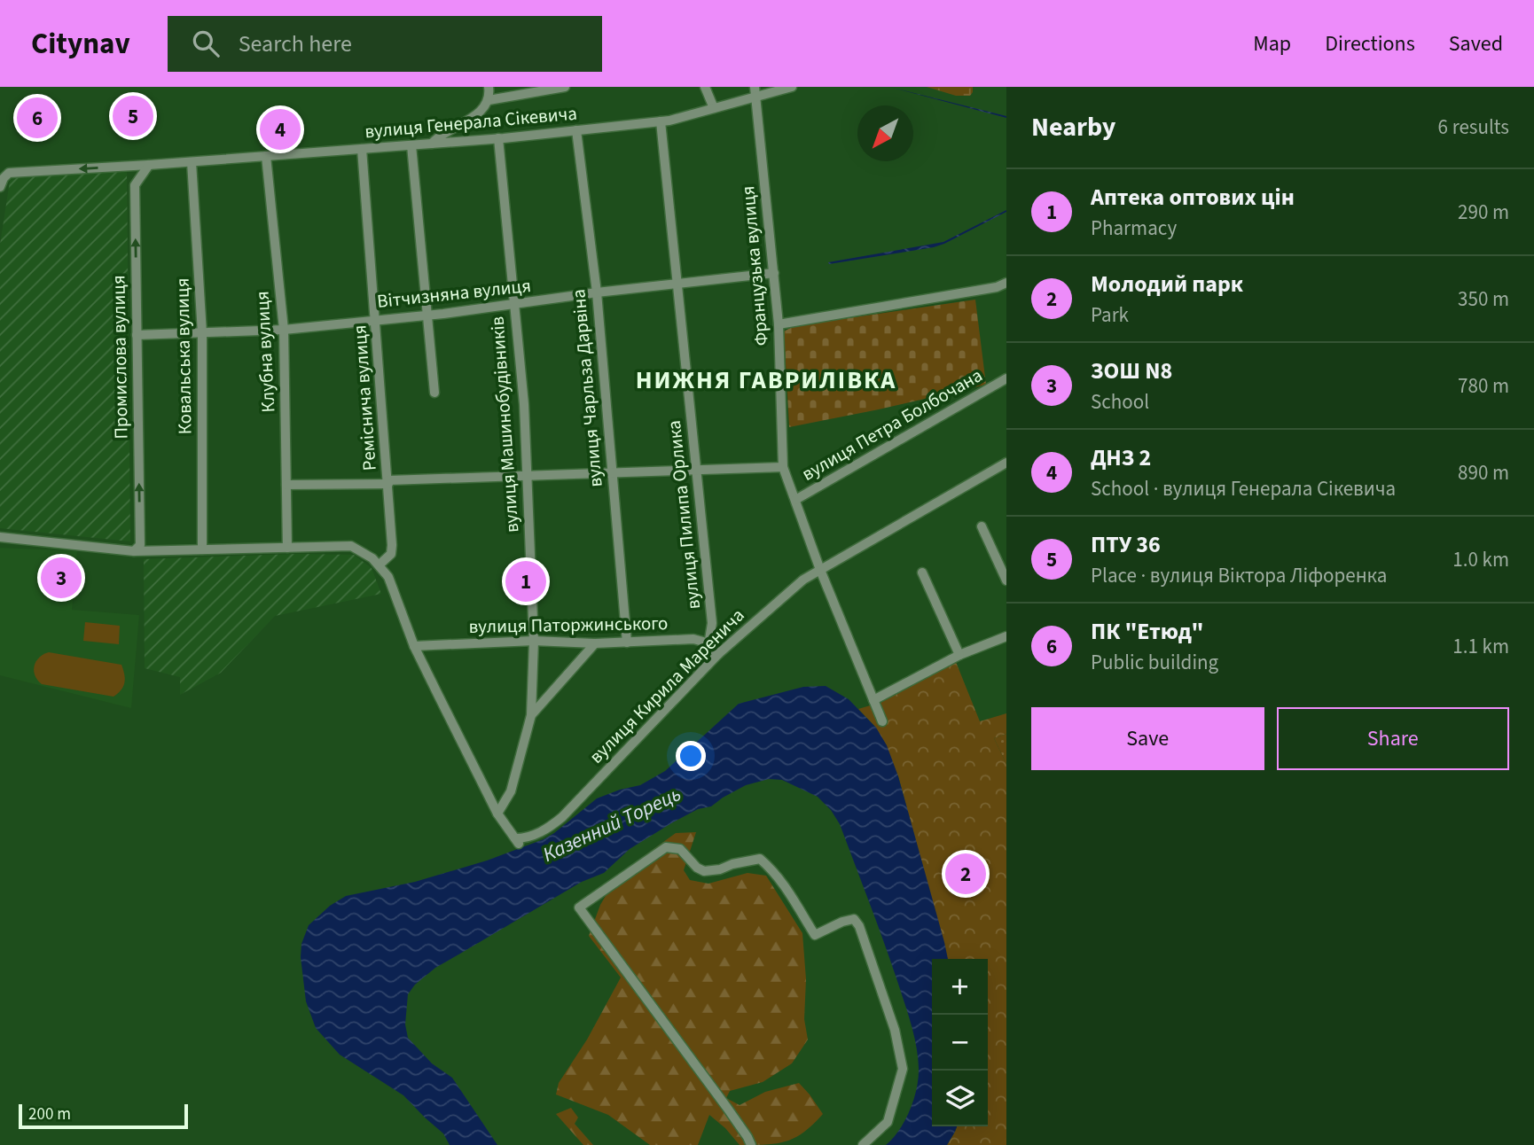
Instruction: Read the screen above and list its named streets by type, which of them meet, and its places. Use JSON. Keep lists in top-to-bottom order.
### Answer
{
  "streets": {
    "street": [
      "вулиця Генерала Сікевича",
      "Французька вулиця",
      "Вітчизняна вулиця",
      "Клубна вулиця",
      "Ковальська вулиця",
      "Промислова вулиця",
      "вулиця Чарльза Дарвіна",
      "Реміснича вулиця",
      "вулиця Машинобудівників",
      "вулиця Петра Болбочана",
      "вулиця Пилипа Орлика",
      "вулиця Паторжинського",
      "вулиця Кирила Маренича"
    ]
  },
  "crossings": [
    ["вулиця Генерала Сікевича", "Французька вулиця"],
    ["вулиця Генерала Сікевича", "Клубна вулиця"],
    ["вулиця Генерала Сікевича", "Ковальська вулиця"],
    ["вулиця Генерала Сікевича", "Промислова вулиця"],
    ["вулиця Генерала Сікевича", "вулиця Чарльза Дарвіна"],
    ["вулиця Генерала Сікевича", "Реміснича вулиця"],
    ["вулиця Генерала Сікевича", "вулиця Машинобудівників"],
    ["вулиця Генерала Сікевича", "вулиця Пилипа Орлика"],
    ["Французька вулиця", "Вітчизняна вулиця"],
    ["Французька вулиця", "вулиця Петра Болбочана"],
    ["Французька вулиця", "вулиця Кирила Маренича"],
    ["Вітчизняна вулиця", "Клубна вулиця"],
    ["Вітчизняна вулиця", "Ковальська вулиця"],
    ["Вітчизняна вулиця", "Промислова вулиця"],
    ["Вітчизняна вулиця", "вулиця Чарльза Дарвіна"],
    ["Вітчизняна вулиця", "Реміснича вулиця"],
    ["Вітчизняна вулиця", "вулиця Машинобудівників"],
    ["Вітчизняна вулиця", "вулиця Пилипа Орлика"],
    ["вулиця Чарльза Дарвіна", "вулиця Паторжинського"],
    ["вулиця Машинобудівників", "вулиця Паторжинського"],
    ["вулиця Машинобудівників", "вулиця Кирила Маренича"],
    ["вулиця Пилипа Орлика", "вулиця Паторжинського"]
  ],
  "one_way": ["Промислова вулиця"],
  "districts": ["НИЖНЯ ГАВРИЛІВКА"],
  "water": ["Казенний Торець"],
  "scale_bar": "200 m",
  "north": "bottom left",
  "page": {
    "header": "Citynav",
    "search": "Search here",
    "nav": ["Map", "Directions", "Saved"],
    "heading": ["Nearby", "6 results"],
    "pins": [
      "5",
      "6",
      "4",
      "3",
      "1",
      "2"
    ],
    "list": [
      {
        "mark": "1",
        "name": "Аптека оптових цін",
        "note": "Pharmacy",
        "value": "290 m"
      },
      {
        "mark": "2",
        "name": "Молодий парк",
        "note": "Park",
        "value": "350 m"
      },
      {
        "mark": "3",
        "name": "ЗОШ N8",
        "note": "School",
        "value": "780 m"
      },
      {
        "mark": "4",
        "name": "ДНЗ 2",
        "note": "School · вулиця Генерала Сікевича",
        "value": "890 m"
      },
      {
        "mark": "5",
        "name": "ПТУ 36",
        "note": "Place · вулиця Віктора Ліфоренка",
        "value": "1.0 km"
      },
      {
        "mark": "6",
        "name": "ПК \"Етюд\"",
        "note": "Public building",
        "value": "1.1 km"
      }
    ],
    "buttons": ["Save", "Share"],
    "map_buttons": ["+", "−"],
    "scale": "200 m"
  }
}
